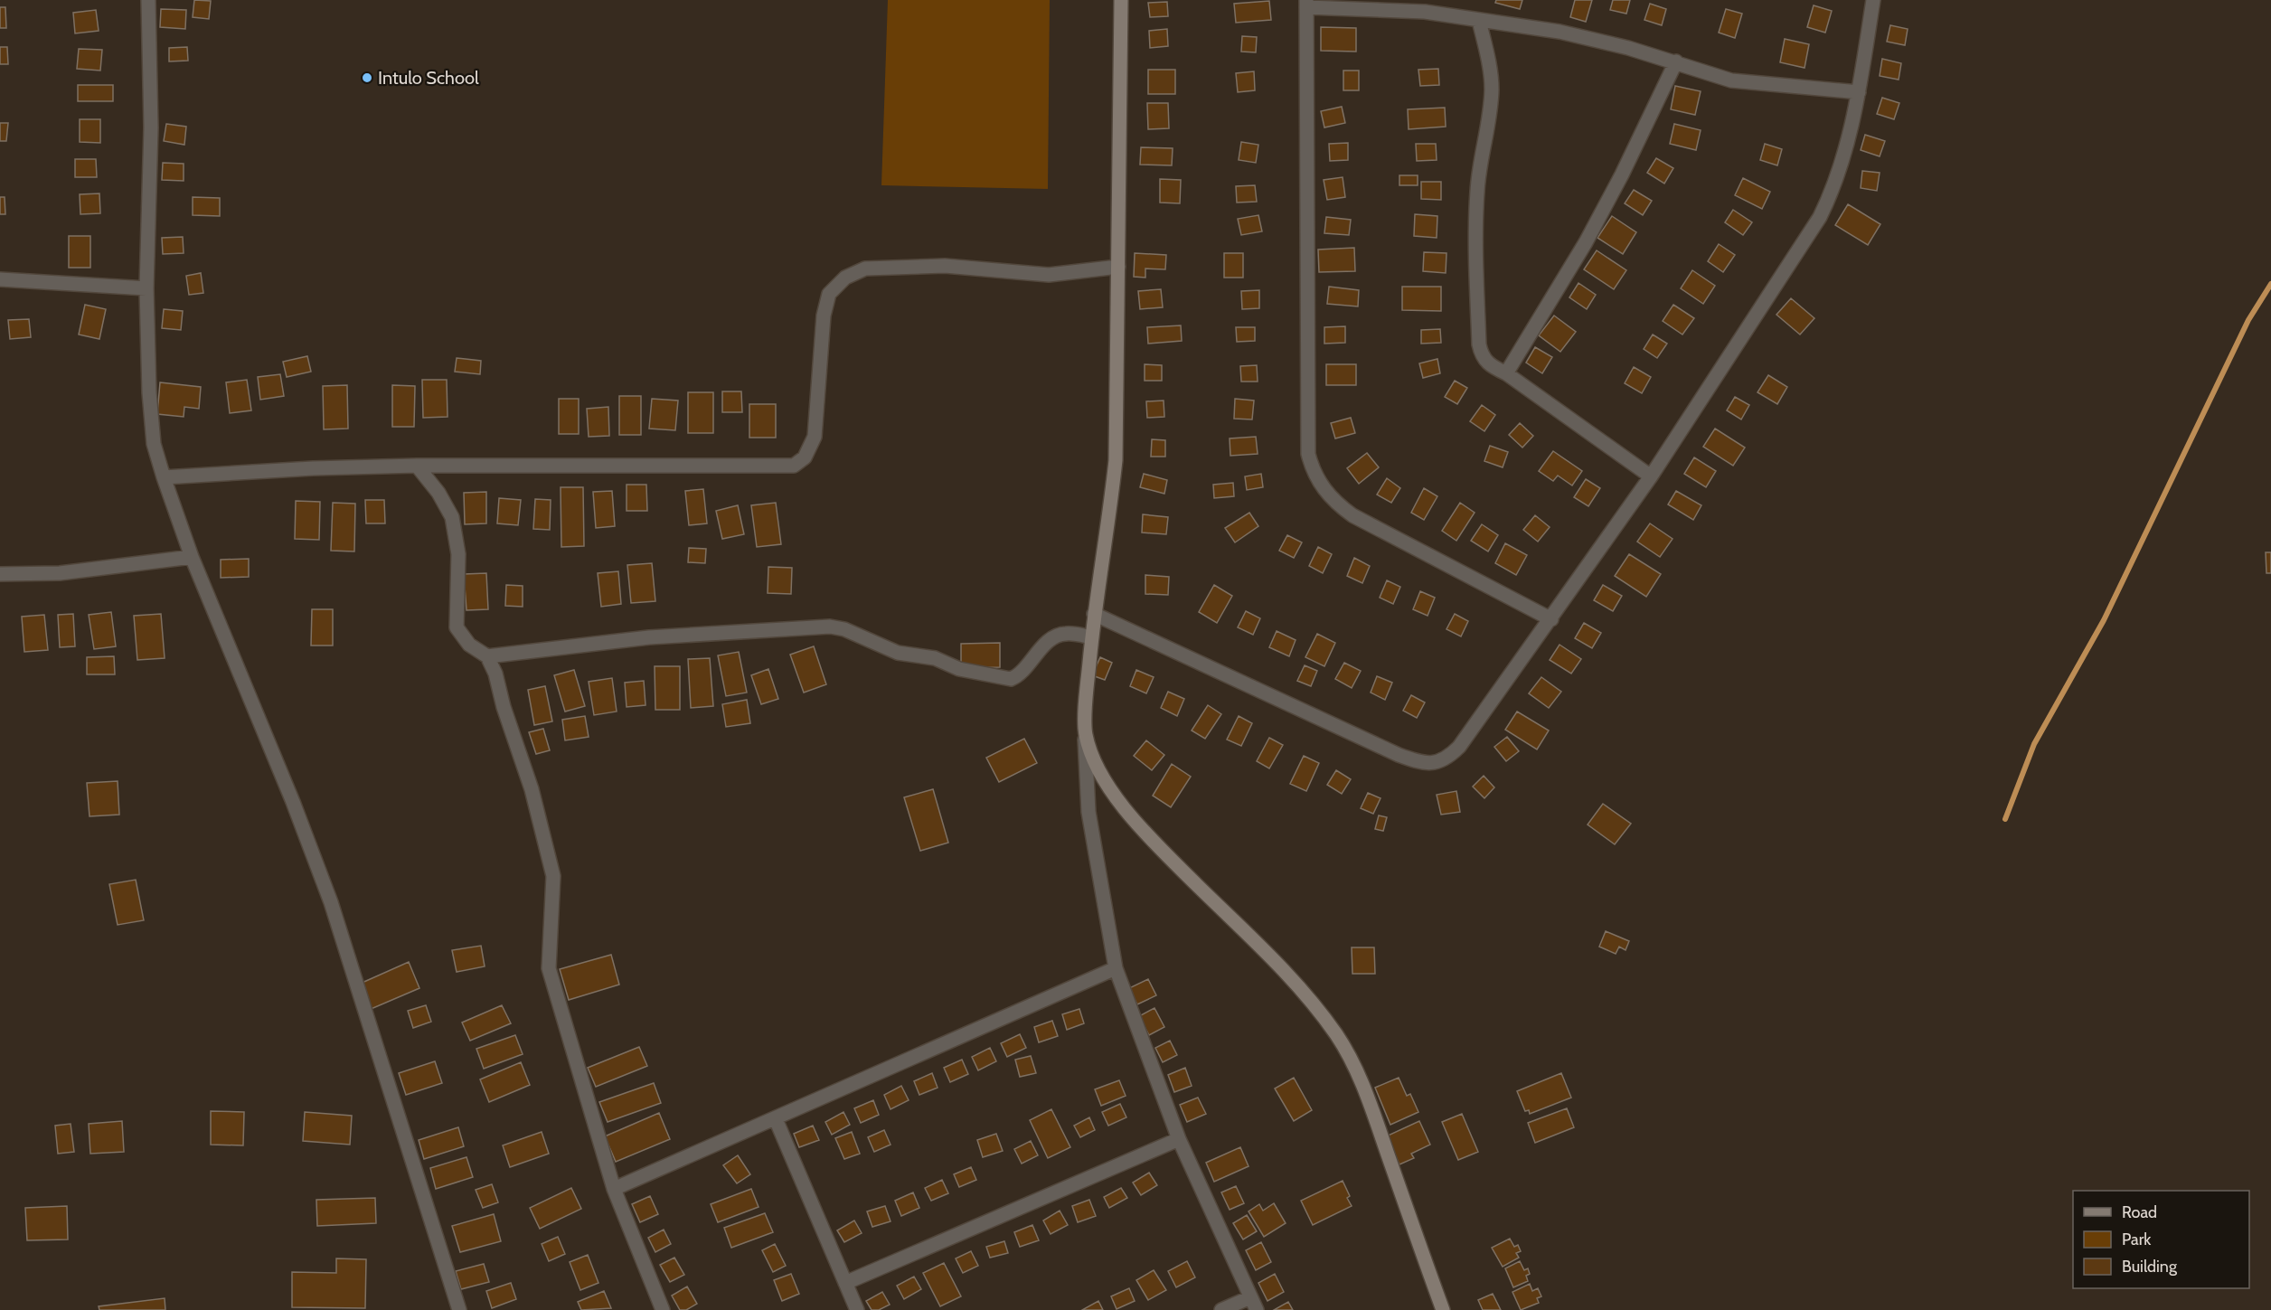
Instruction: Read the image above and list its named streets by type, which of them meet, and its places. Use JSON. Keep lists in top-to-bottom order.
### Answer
{
  "places": ["Intulo School"],
  "legend": ["Road", "Park", "Building"]
}
